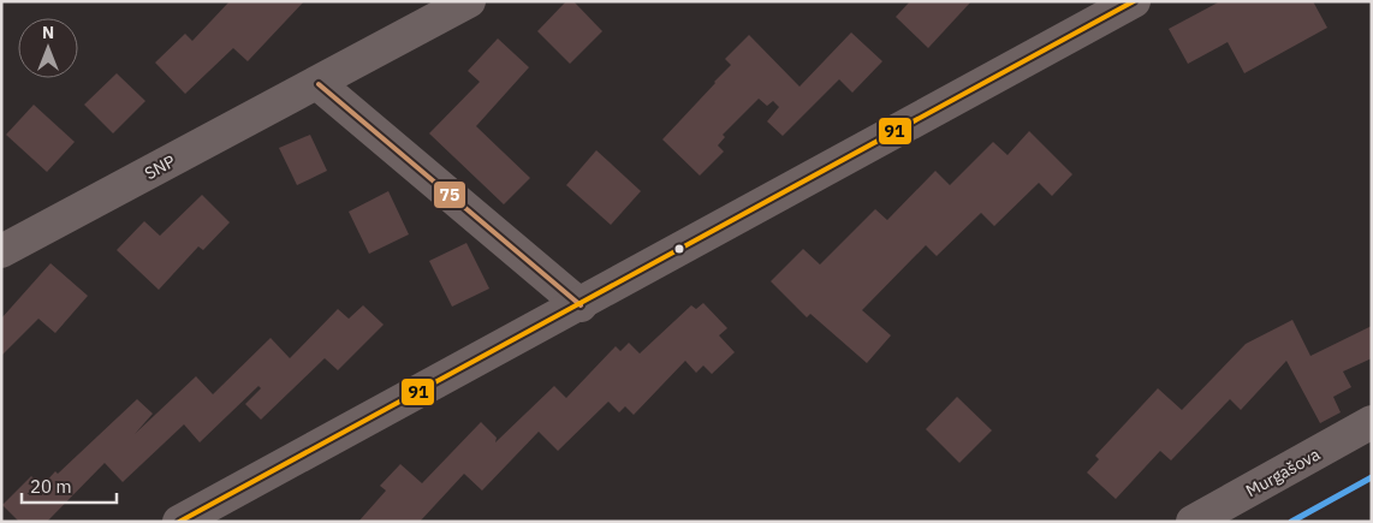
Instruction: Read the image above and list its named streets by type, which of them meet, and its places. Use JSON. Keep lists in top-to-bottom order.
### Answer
{
  "streets": {
    "street": ["SNP", "Murgašova"]
  },
  "lines": ["transit line 91", "transit line 75"],
  "scale_bar": "20 m",
  "north": "top"
}
